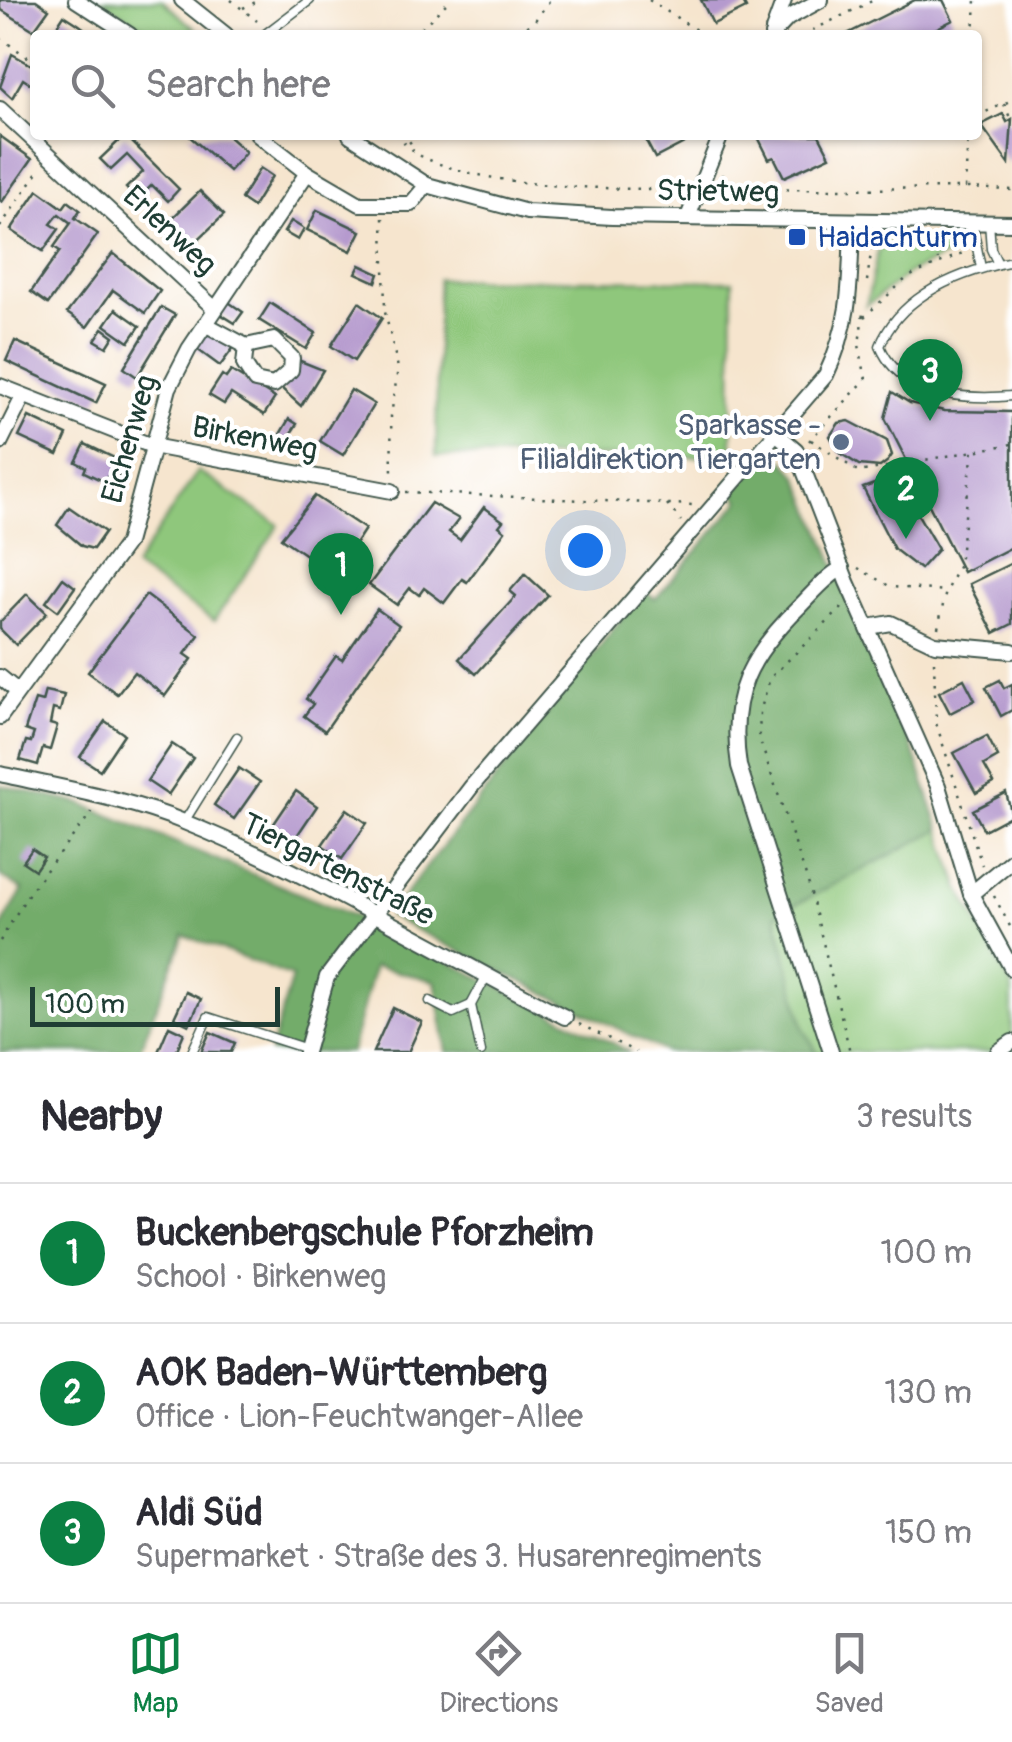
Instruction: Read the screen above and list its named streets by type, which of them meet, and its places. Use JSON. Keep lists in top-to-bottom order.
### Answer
{
  "streets": {
    "street": [
      "Strietweg",
      "Erlenweg",
      "Birkenweg",
      "Eichenweg",
      "Tiergartenstraße"
    ]
  },
  "crossings": [
    ["Erlenweg", "Eichenweg"],
    ["Birkenweg", "Eichenweg"]
  ],
  "places": {
    "transit": ["Haidachturm"],
    "other": ["Sparkasse - Filialdirektion Tiergarten"]
  },
  "scale_bar": "100 m",
  "page": {
    "search": "Search here",
    "pins": ["3", "2", "1"],
    "scale": "100 m",
    "heading": ["Nearby", "3 results"],
    "list": [
      {
        "mark": "1",
        "name": "Buckenbergschule Pforzheim",
        "note": "School · Birkenweg",
        "value": "100 m"
      },
      {
        "mark": "2",
        "name": "AOK Baden-Württemberg",
        "note": "Office · Lion-Feuchtwanger-Allee",
        "value": "130 m"
      },
      {
        "mark": "3",
        "name": "Aldi Süd",
        "note": "Supermarket · Straße des 3. Husarenregiments",
        "value": "150 m"
      }
    ],
    "nav": ["Map", "Directions", "Saved"]
  }
}
